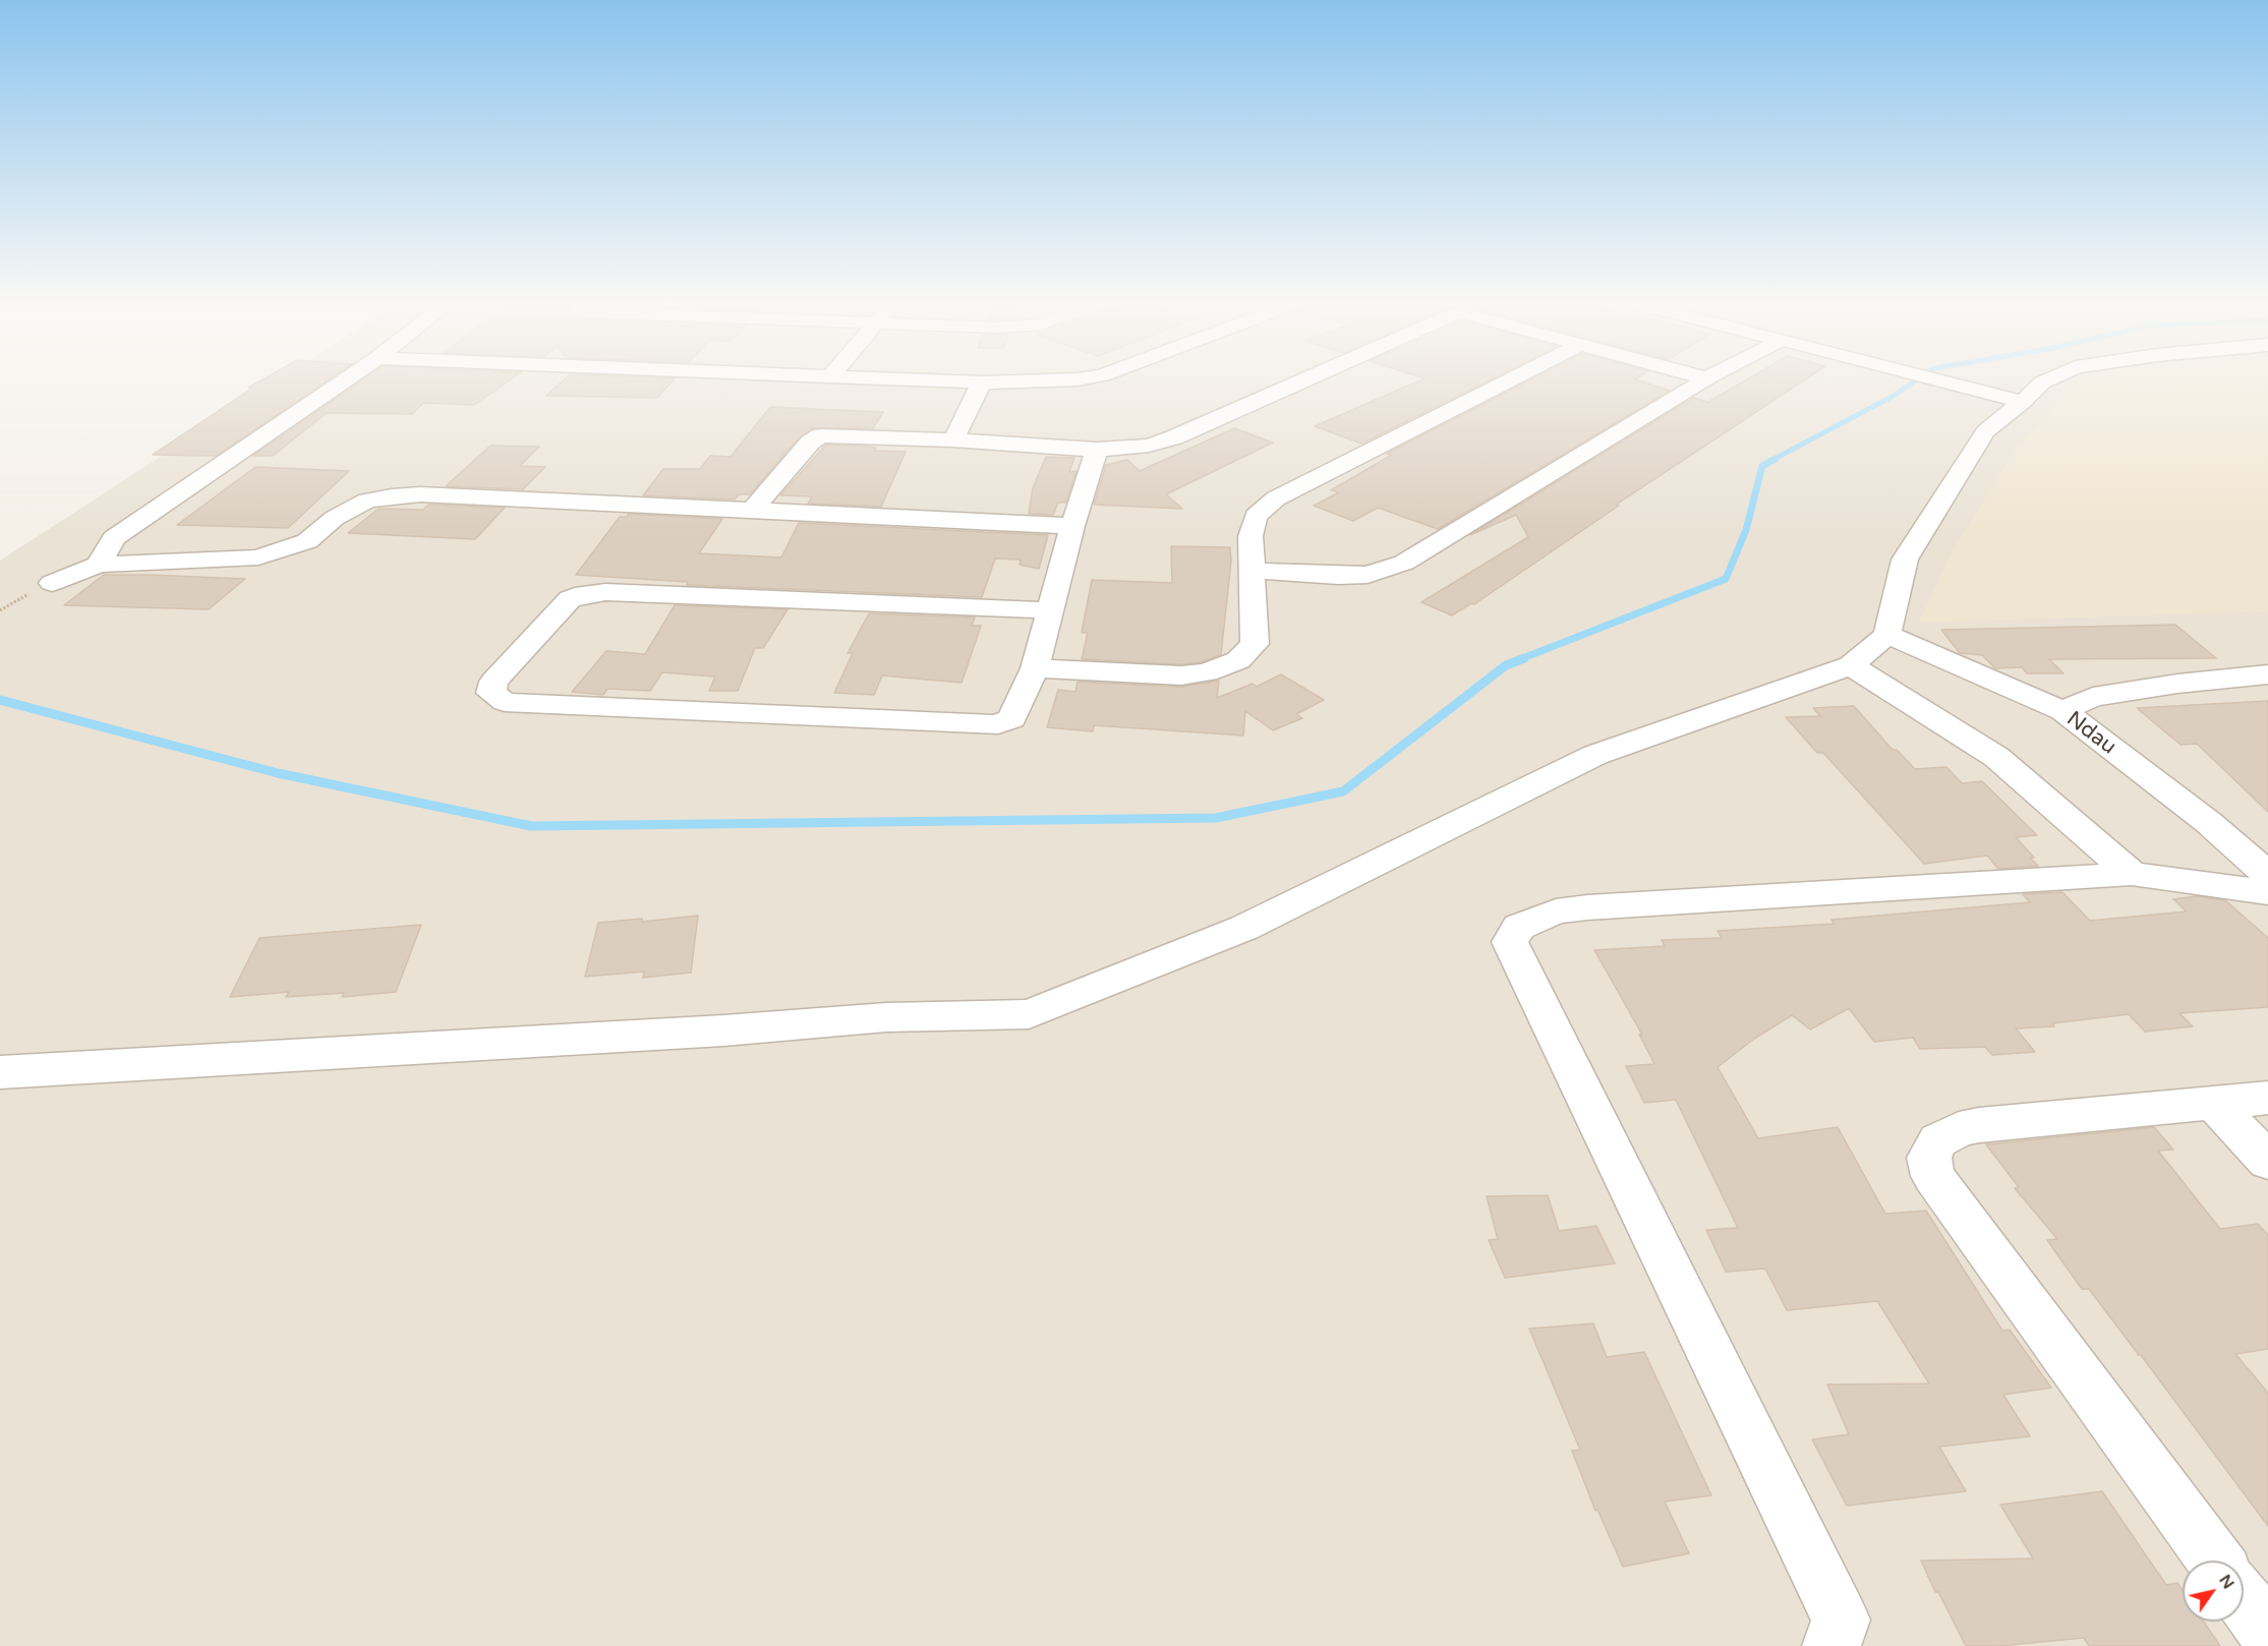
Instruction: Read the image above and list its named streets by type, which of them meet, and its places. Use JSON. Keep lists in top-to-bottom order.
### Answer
{
  "streets": {
    "street": ["Ndau"]
  },
  "north": "top right"
}
